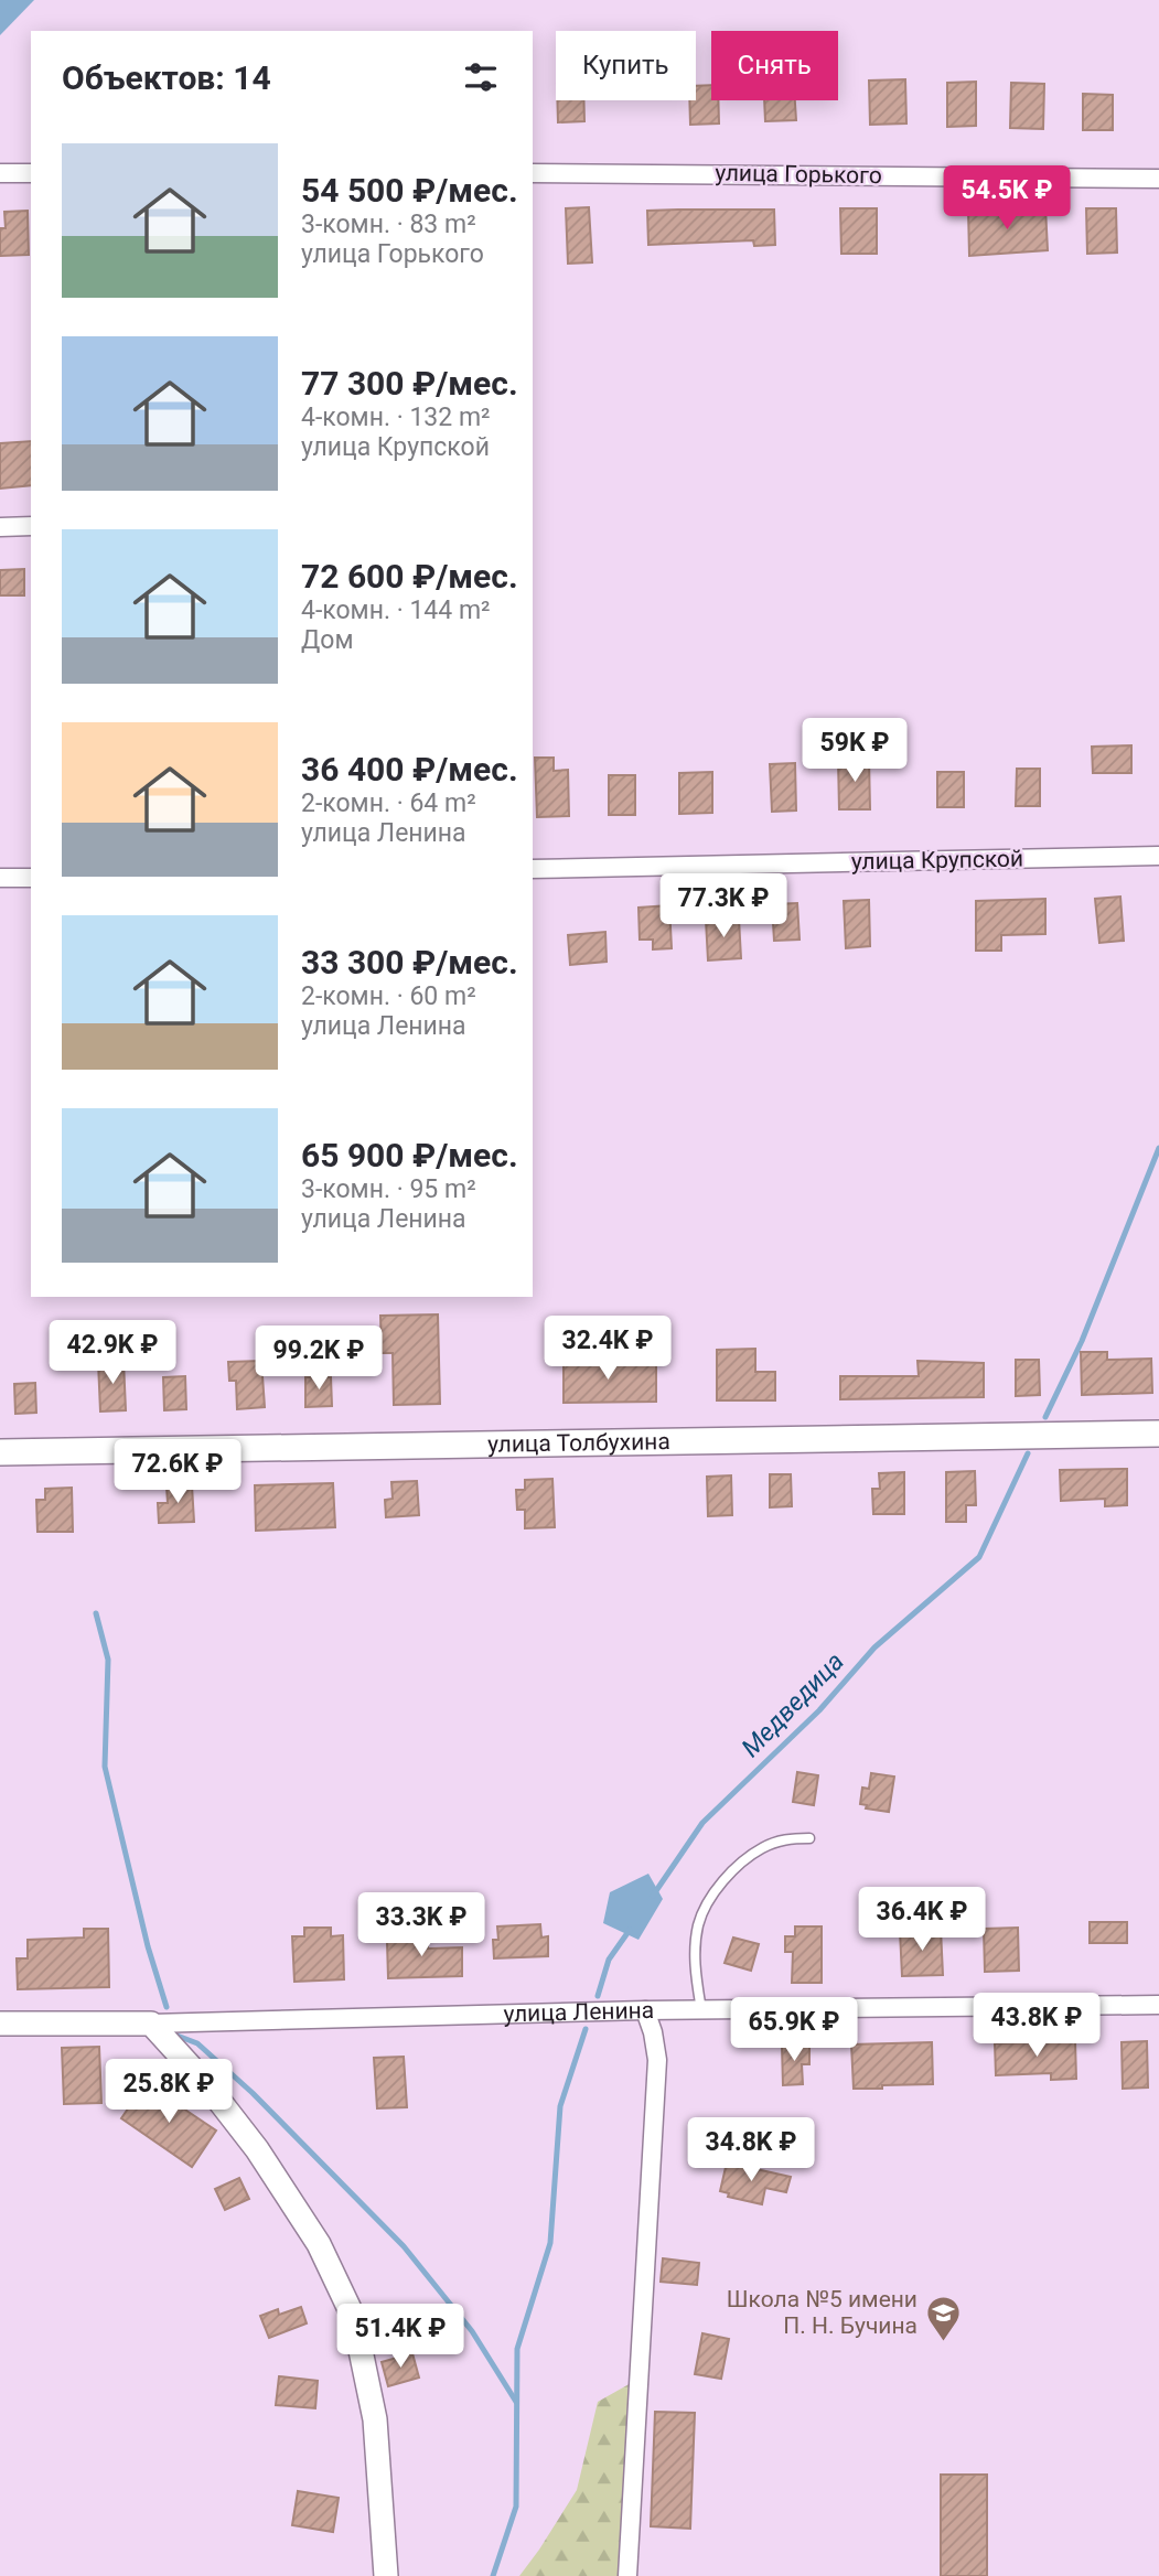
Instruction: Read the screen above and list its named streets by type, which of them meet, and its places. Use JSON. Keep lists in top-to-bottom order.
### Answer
{
  "streets": {
    "main road": ["улица Толбухина"],
    "street": ["улица Горького", "улица Крупской", "улица Ленина"]
  },
  "water": ["Медведица"],
  "places": {
    "school or university": ["Школа №5 имени П. Н. Бучина"]
  },
  "page": {
    "chip": ["Купить", "Снять"],
    "heading": "Объектов: 14",
    "list": [
      {
        "name": "54 500 ₽/мес.",
        "note": "3-комн. · 83 m² · улица Горького"
      },
      {
        "name": "77 300 ₽/мес.",
        "note": "4-комн. · 132 m² · улица Крупской"
      },
      {
        "name": "72 600 ₽/мес.",
        "note": "4-комн. · 144 m² · Дом"
      },
      {
        "name": "36 400 ₽/мес.",
        "note": "2-комн. · 64 m² · улица Ленина"
      },
      {
        "name": "33 300 ₽/мес.",
        "note": "2-комн. · 60 m² · улица Ленина"
      },
      {
        "name": "65 900 ₽/мес.",
        "note": "3-комн. · 95 m² · улица Ленина"
      }
    ],
    "price": [
      "54.5K ₽",
      "59K ₽",
      "77.3K ₽",
      "32.4K ₽",
      "42.9K ₽",
      "99.2K ₽",
      "72.6K ₽",
      "36.4K ₽",
      "33.3K ₽",
      "43.8K ₽",
      "65.9K ₽",
      "25.8K ₽",
      "34.8K ₽",
      "51.4K ₽"
    ]
  }
}
